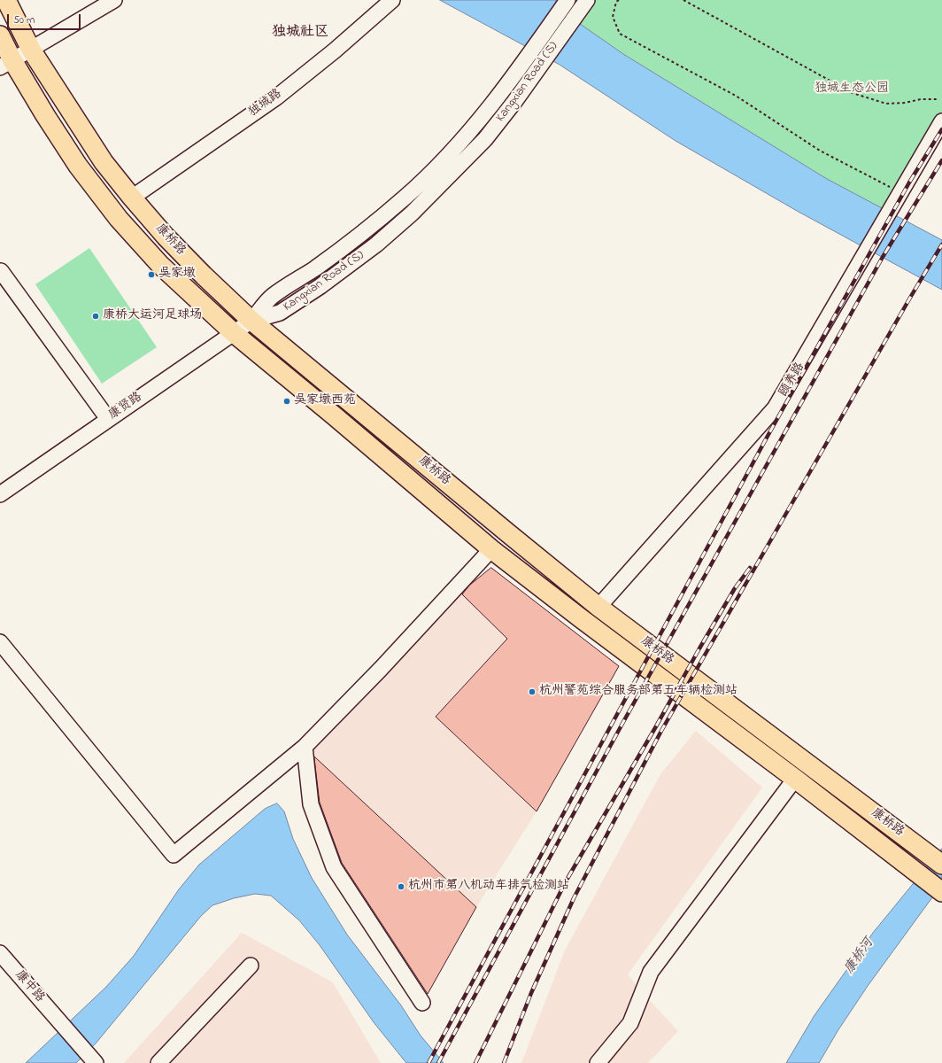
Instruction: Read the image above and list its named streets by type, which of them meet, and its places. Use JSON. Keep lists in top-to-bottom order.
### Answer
{
  "streets": {
    "main road": ["康桥路"],
    "street": [
      "Kangxian Road (S)",
      "独城路",
      "颐养路",
      "康贤路",
      "康中路"
    ]
  },
  "crossings": [
    ["Kangxian Road (S)", "康桥路"],
    ["Kangxian Road (S)", "康贤路"],
    ["独城路", "康桥路"],
    ["康桥路", "颐养路"],
    ["康桥路", "康贤路"]
  ],
  "districts": ["独城社区"],
  "water": ["康桥河"],
  "parks": ["独城生态公园"],
  "places": [
    "吴家墩",
    "康桥大运河足球场",
    "吴家墩西苑",
    "杭州警苑综合服务部第五车辆检测站",
    "杭州市第八机动车排气检测站"
  ],
  "scale_bar": "50 m"
}
